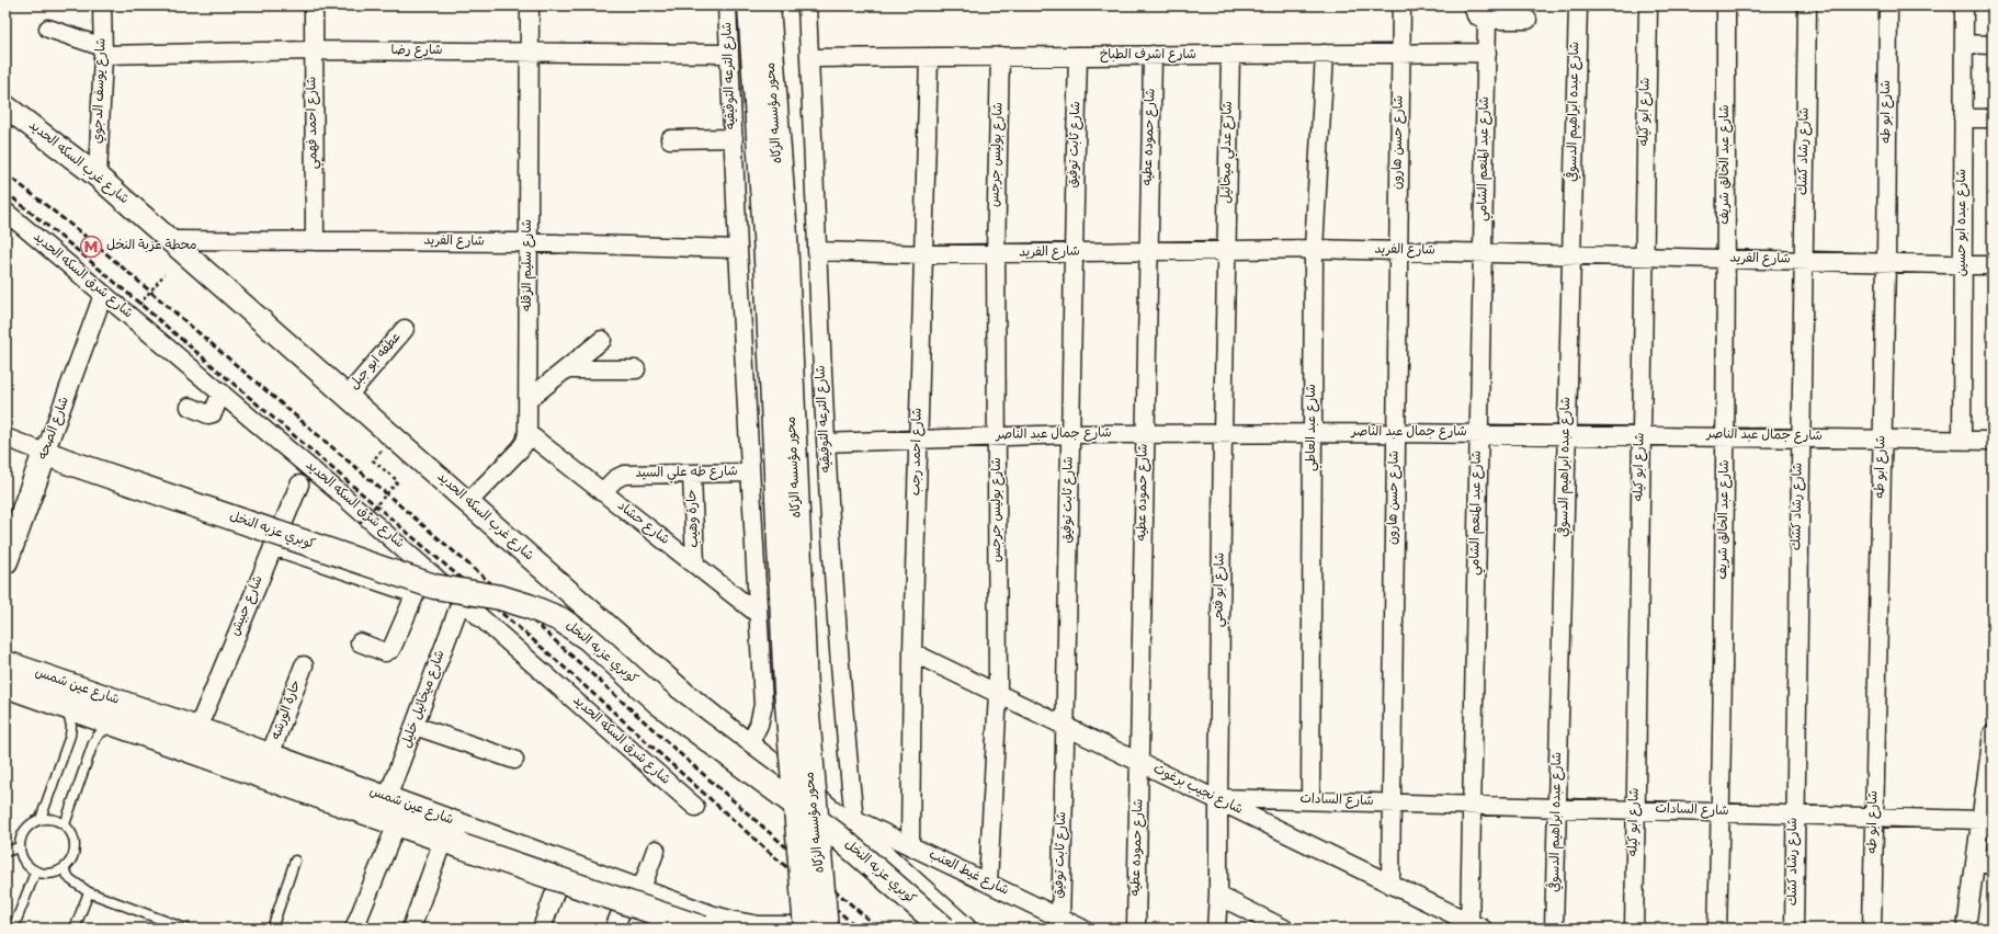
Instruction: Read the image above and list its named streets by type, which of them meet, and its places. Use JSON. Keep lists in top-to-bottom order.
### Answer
{
  "streets": {
    "main road": [
      "محور مؤسسه الزكاه",
      "شارع الصحه",
      "كوبري عزبه النخل",
      "شارع عين شمس"
    ],
    "street": [
      "شارع رضا",
      "شارع اشرف الطباخ",
      "شارع الترعه التوفيقيه",
      "شارع يوسف الدجوي",
      "شارع عبده ابراهيم الدسوقي",
      "شارع ابو كيله",
      "شارع ابو طه",
      "شارع احمد فهمي",
      "شارع حموده عطيه",
      "شارع حسن هارون",
      "شارع ثابت توفيق",
      "شارع رشاد كشك",
      "شارع عدلي ميخائيل",
      "شارع بوليس جرجس",
      "شارع عبد المنعم الشامي",
      "شارع غرب السكه الحديد",
      "شارع عبد الخالق شريف",
      "شارع عبده ابو حسين",
      "شارع الفريد",
      "شارع سليم الزقله",
      "شارع شرق السكه الحديد",
      "عطفه ابو جبل",
      "شارع عبد العاطي",
      "شارع جمال عبد الناصر",
      "شارع احمد رجب",
      "شارع طه علي السيد",
      "حارة وهيب",
      "شارع حشاد",
      "شارع ابو فتحي",
      "شارع حبيش",
      "شارع ميخائيل خليل",
      "حارة الورشه",
      "شارع نجيب برغوث",
      "شارع السادات",
      "شارع غيط العنب"
    ]
  },
  "crossings": [
    ["شارع رضا", "شارع الترعه التوفيقيه"],
    ["شارع رضا", "شارع يوسف الدجوي"],
    ["شارع رضا", "شارع احمد فهمي"],
    ["شارع رضا", "شارع سليم الزقله"],
    ["شارع اشرف الطباخ", "شارع الترعه التوفيقيه"],
    ["شارع اشرف الطباخ", "شارع حموده عطيه"],
    ["شارع اشرف الطباخ", "شارع حسن هارون"],
    ["شارع اشرف الطباخ", "شارع ثابت توفيق"],
    ["شارع اشرف الطباخ", "شارع عدلي ميخائيل"],
    ["شارع اشرف الطباخ", "شارع بوليس جرجس"],
    ["شارع اشرف الطباخ", "شارع عبد المنعم الشامي"],
    ["شارع اشرف الطباخ", "شارع عبد العاطي"],
    ["شارع اشرف الطباخ", "شارع احمد رجب"],
    ["شارع الترعه التوفيقيه", "شارع غرب السكه الحديد"],
    ["شارع الترعه التوفيقيه", "شارع الفريد"],
    ["شارع الترعه التوفيقيه", "شارع جمال عبد الناصر"],
    ["شارع الترعه التوفيقيه", "شارع طه علي السيد"],
    ["شارع الترعه التوفيقيه", "شارع حشاد"],
    ["شارع الترعه التوفيقيه", "شارع غيط العنب"],
    ["شارع يوسف الدجوي", "شارع غرب السكه الحديد"],
    ["شارع عبده ابراهيم الدسوقي", "شارع الفريد"],
    ["شارع عبده ابراهيم الدسوقي", "شارع جمال عبد الناصر"],
    ["شارع عبده ابراهيم الدسوقي", "شارع السادات"],
    ["شارع ابو كيله", "شارع الفريد"],
    ["شارع ابو كيله", "شارع جمال عبد الناصر"],
    ["شارع ابو كيله", "شارع السادات"],
    ["شارع ابو طه", "شارع الفريد"],
    ["شارع ابو طه", "شارع جمال عبد الناصر"],
    ["شارع ابو طه", "شارع السادات"],
    ["شارع احمد فهمي", "شارع الفريد"],
    ["شارع حموده عطيه", "شارع الفريد"],
    ["شارع حموده عطيه", "شارع جمال عبد الناصر"],
    ["شارع حموده عطيه", "شارع نجيب برغوث"],
    ["شارع حسن هارون", "شارع الفريد"],
    ["شارع حسن هارون", "شارع جمال عبد الناصر"],
    ["شارع حسن هارون", "شارع نجيب برغوث"],
    ["شارع حسن هارون", "شارع السادات"],
    ["شارع ثابت توفيق", "شارع الفريد"],
    ["شارع ثابت توفيق", "شارع جمال عبد الناصر"],
    ["شارع ثابت توفيق", "شارع نجيب برغوث"],
    ["شارع ثابت توفيق", "شارع غيط العنب"],
    ["شارع رشاد كشك", "شارع الفريد"],
    ["شارع رشاد كشك", "شارع جمال عبد الناصر"],
    ["شارع رشاد كشك", "شارع السادات"],
    ["شارع عدلي ميخائيل", "شارع الفريد"],
    ["شارع عدلي ميخائيل", "شارع ابو فتحي"],
    ["شارع بوليس جرجس", "شارع الفريد"],
    ["شارع بوليس جرجس", "شارع جمال عبد الناصر"],
    ["شارع بوليس جرجس", "شارع نجيب برغوث"],
    ["شارع بوليس جرجس", "شارع غيط العنب"],
    ["شارع عبد المنعم الشامي", "شارع الفريد"],
    ["شارع عبد المنعم الشامي", "شارع جمال عبد الناصر"],
    ["شارع عبد المنعم الشامي", "شارع نجيب برغوث"],
    ["شارع عبد المنعم الشامي", "شارع السادات"],
    ["شارع غرب السكه الحديد", "شارع الفريد"],
    ["شارع غرب السكه الحديد", "شارع سليم الزقله"],
    ["شارع غرب السكه الحديد", "عطفه ابو جبل"],
    ["شارع غرب السكه الحديد", "شارع غيط العنب"],
    ["شارع عبد الخالق شريف", "شارع الفريد"],
    ["شارع عبد الخالق شريف", "شارع جمال عبد الناصر"],
    ["شارع عبد الخالق شريف", "شارع السادات"],
    ["شارع عبده ابو حسين", "شارع الفريد"],
    ["شارع عبده ابو حسين", "شارع جمال عبد الناصر"],
    ["شارع الفريد", "شارع سليم الزقله"],
    ["شارع الفريد", "شارع عبد العاطي"],
    ["شارع الفريد", "شارع احمد رجب"],
    ["شارع الفريد", "شارع ابو فتحي"],
    ["شارع سليم الزقله", "شارع حشاد"],
    ["شارع شرق السكه الحديد", "شارع الصحه"],
    ["شارع شرق السكه الحديد", "شارع ميخائيل خليل"],
    ["شارع عبد العاطي", "شارع جمال عبد الناصر"],
    ["شارع عبد العاطي", "شارع السادات"],
    ["شارع الصحه", "كوبري عزبه النخل"],
    ["شارع جمال عبد الناصر", "شارع احمد رجب"],
    ["شارع جمال عبد الناصر", "شارع ابو فتحي"],
    ["شارع احمد رجب", "شارع نجيب برغوث"],
    ["شارع احمد رجب", "شارع غيط العنب"],
    ["شارع طه علي السيد", "حارة وهيب"],
    ["شارع طه علي السيد", "شارع حشاد"],
    ["حارة وهيب", "شارع حشاد"],
    ["شارع ابو فتحي", "شارع نجيب برغوث"],
    ["شارع ابو فتحي", "شارع السادات"],
    ["شارع حبيش", "شارع عين شمس"],
    ["شارع عين شمس", "شارع ميخائيل خليل"],
    ["شارع عين شمس", "حارة الورشه"],
    ["شارع نجيب برغوث", "شارع السادات"]
  ],
  "places": {
    "metro station": ["محطة عزبة النخل"]
  }
}
